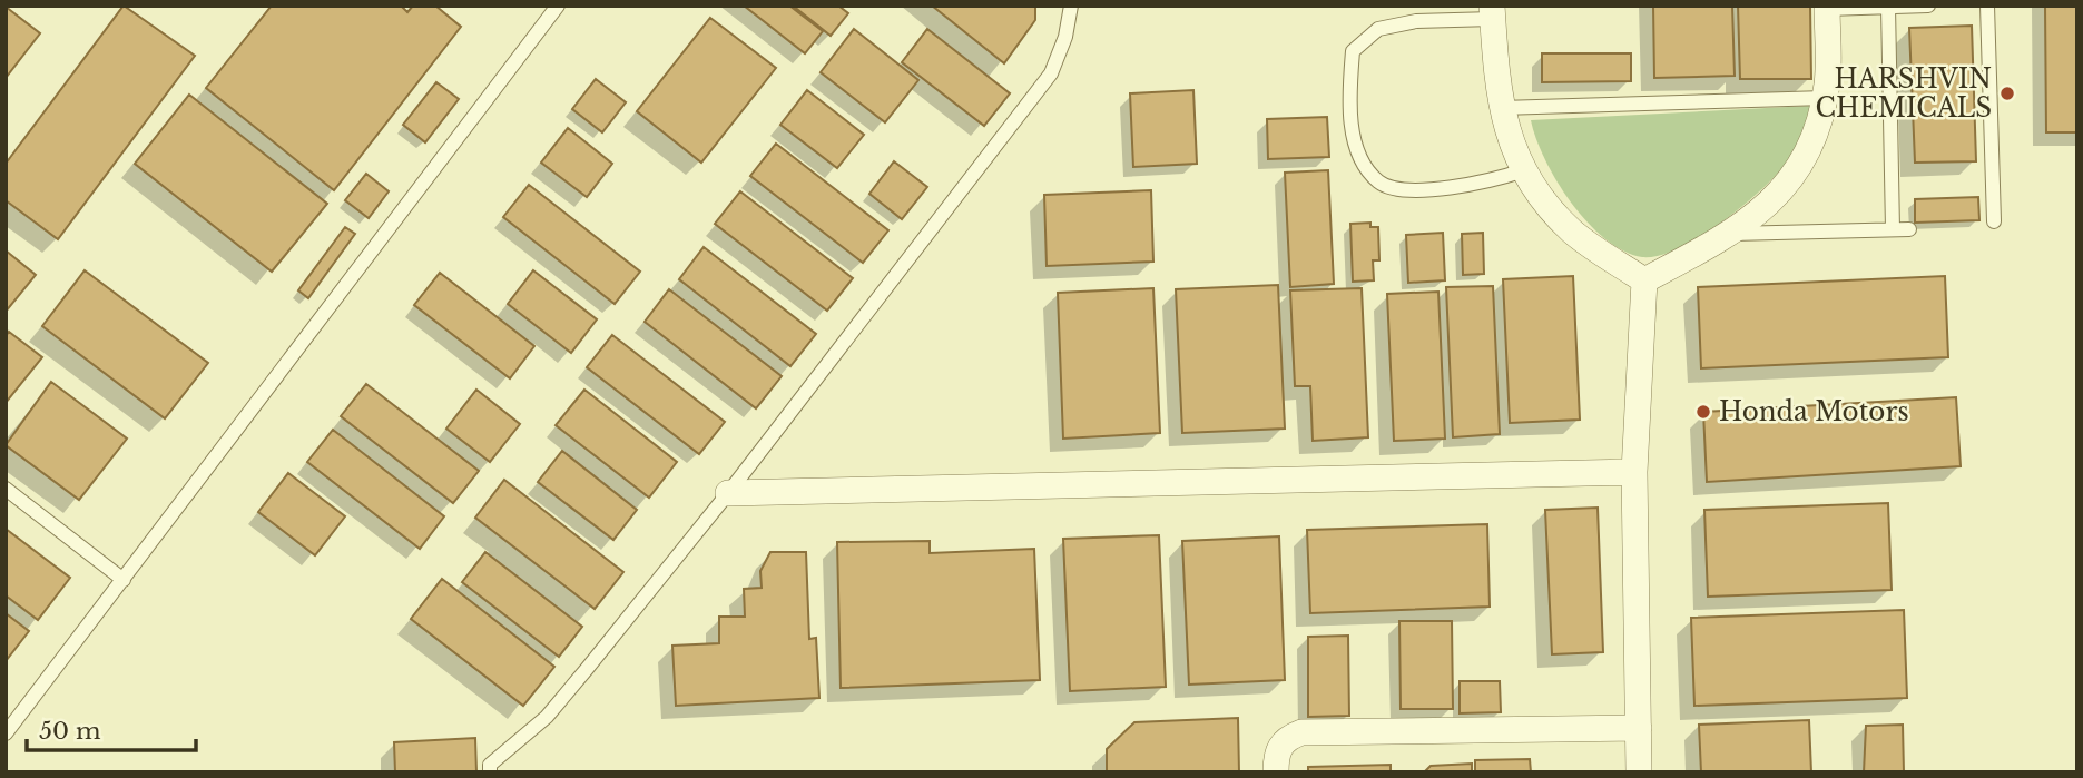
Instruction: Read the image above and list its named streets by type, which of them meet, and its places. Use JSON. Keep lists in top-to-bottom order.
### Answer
{
  "places": ["HARSHVIN CHEMICALS", "Honda Motors"],
  "scale_bar": "50 m"
}
